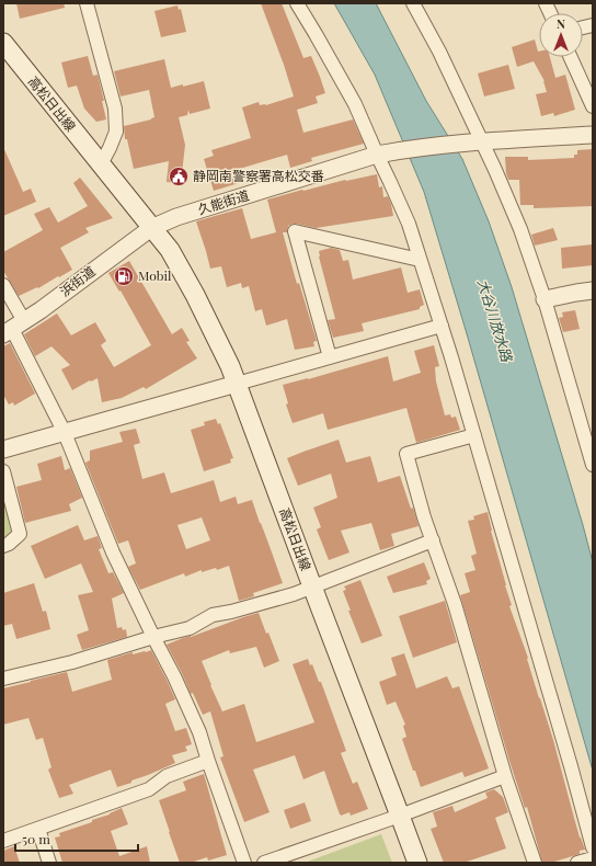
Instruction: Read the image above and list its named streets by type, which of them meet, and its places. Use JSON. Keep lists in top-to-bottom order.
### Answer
{
  "streets": {
    "main road": ["高松日出線"],
    "street": ["久能街道", "浜街道"]
  },
  "crossings": [
    ["高松日出線", "久能街道"],
    ["高松日出線", "浜街道"],
    ["久能街道", "浜街道"]
  ],
  "water": ["大谷川放水路"],
  "places": {
    "public building": ["静岡南警察署高松交番"],
    "fuel station": ["Mobil"]
  },
  "scale_bar": "50 m",
  "north": "top"
}
